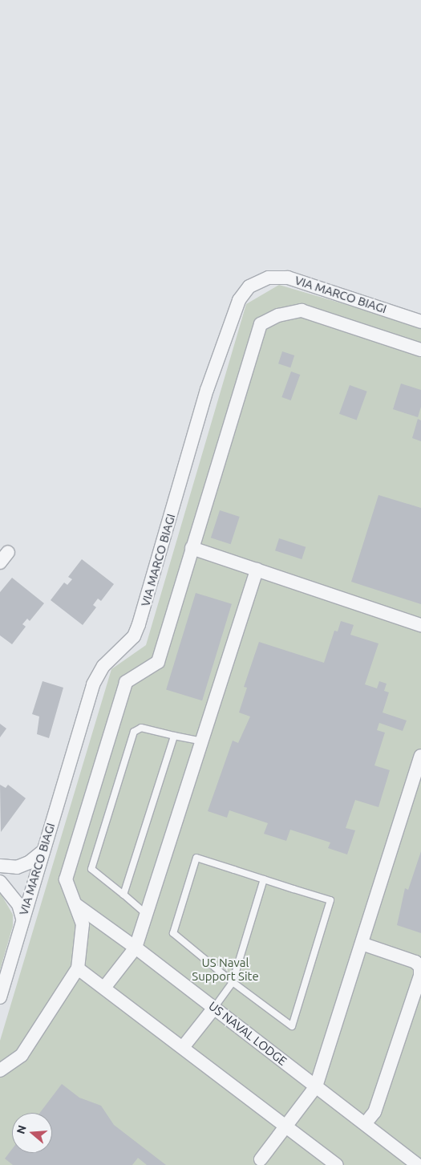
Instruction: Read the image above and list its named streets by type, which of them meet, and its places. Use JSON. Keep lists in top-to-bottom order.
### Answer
{
  "streets": {
    "street": ["VIA MARCO BIAGI", "US NAVAL LODGE"]
  },
  "parks": ["US Naval Support Site"],
  "north": "left"
}
